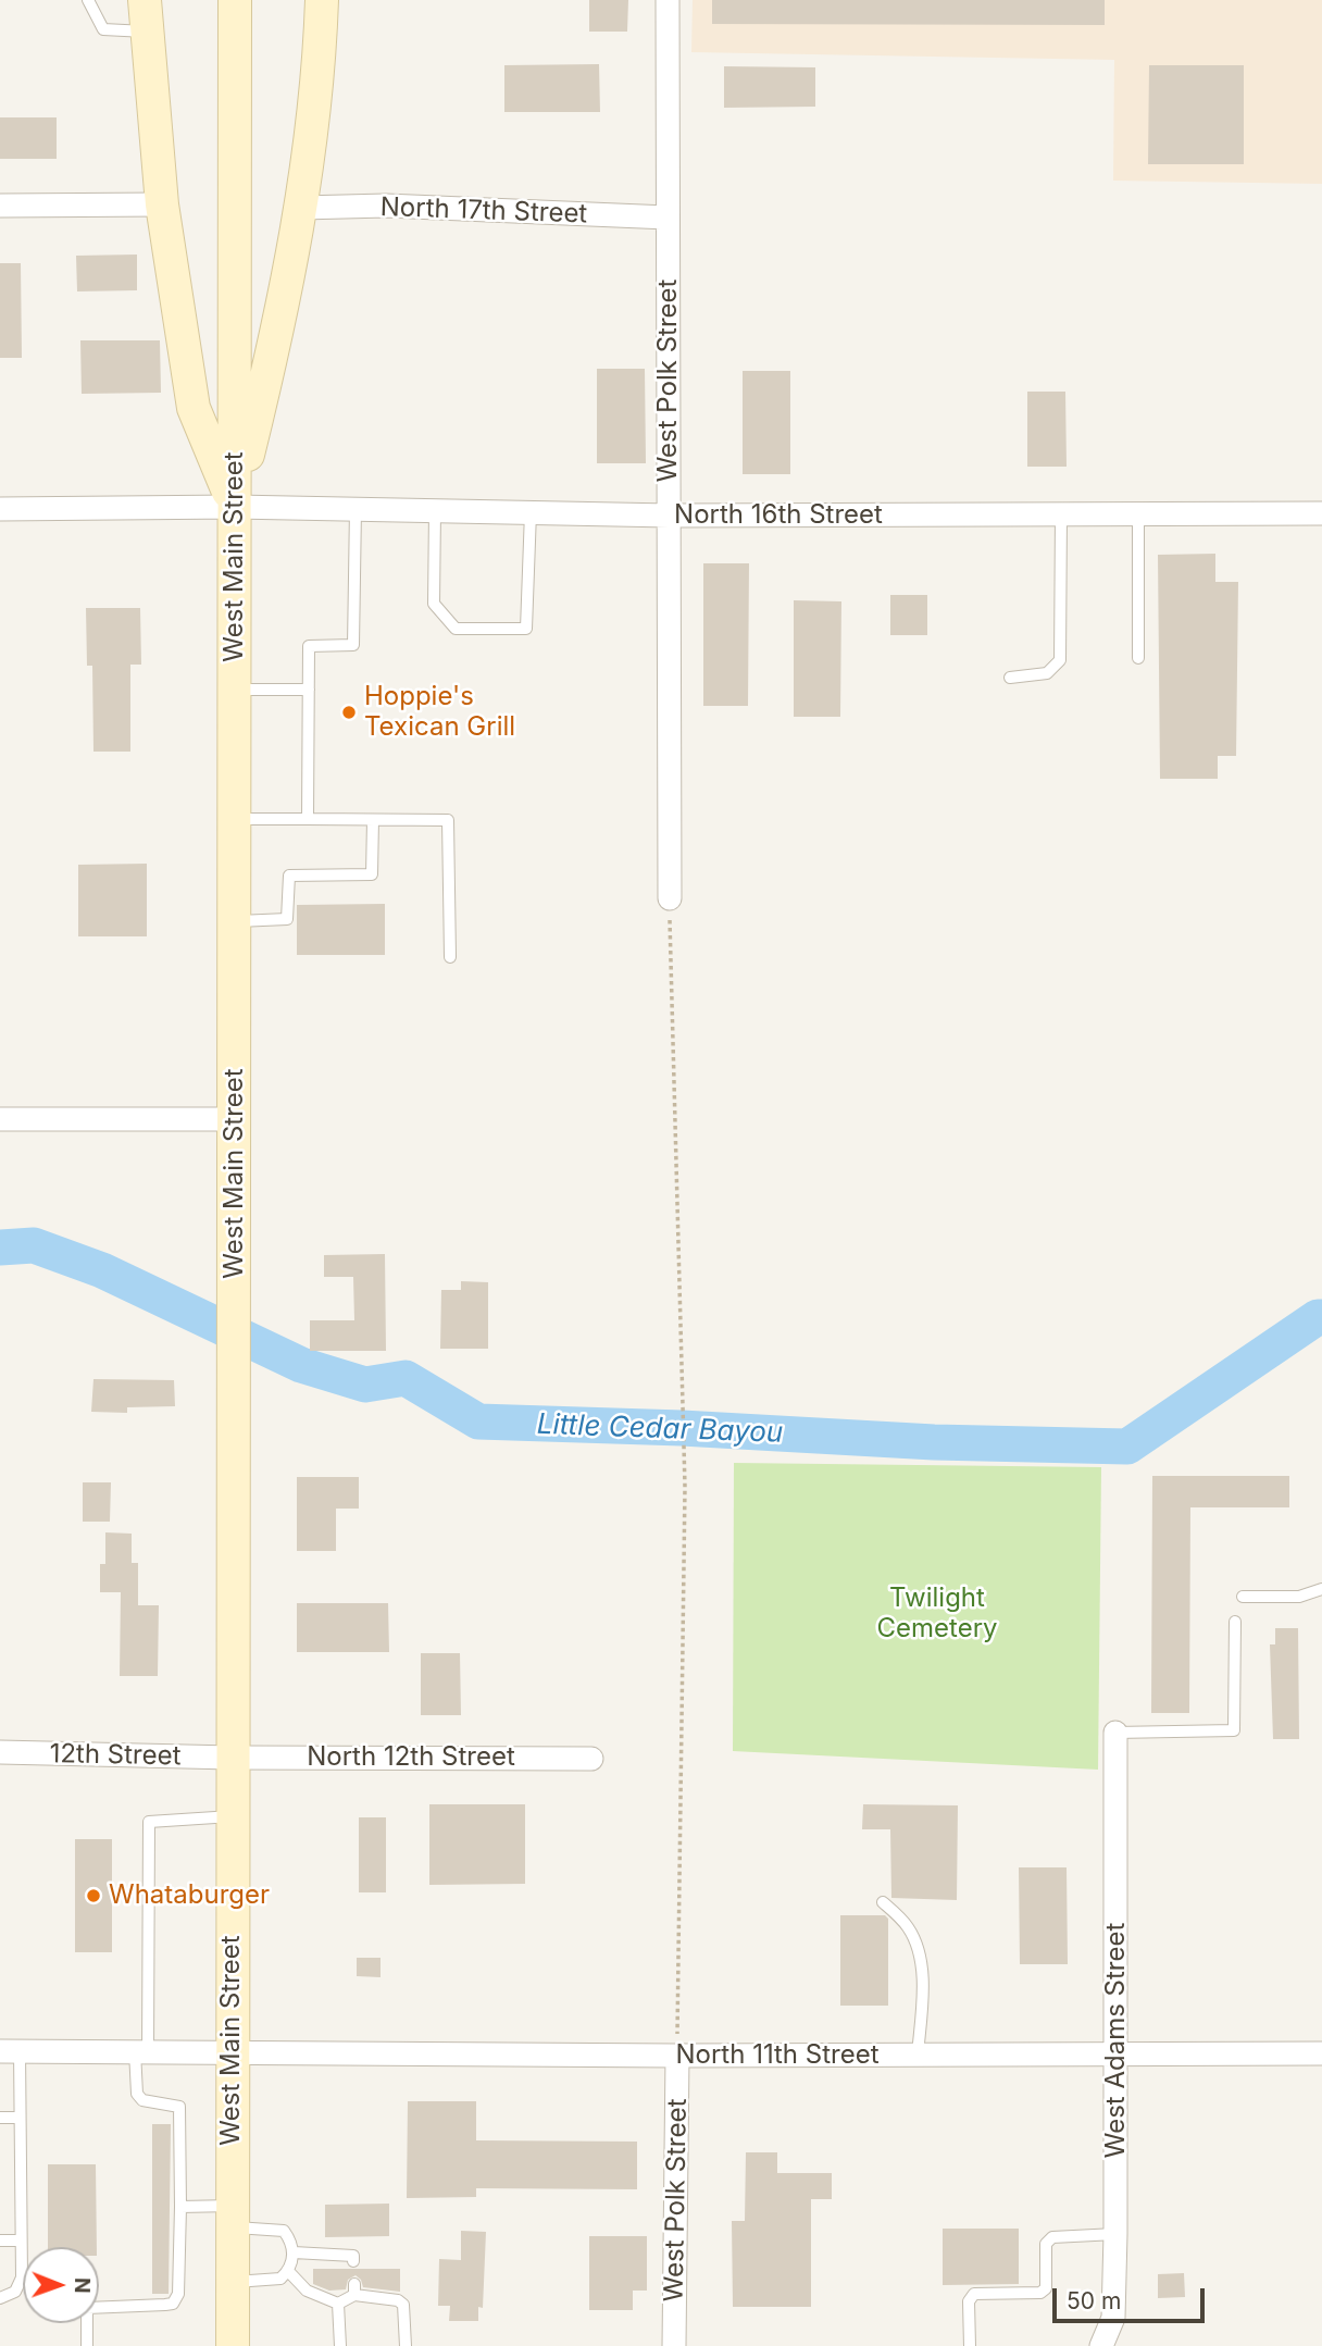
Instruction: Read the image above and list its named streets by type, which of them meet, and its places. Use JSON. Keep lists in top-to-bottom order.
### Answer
{
  "streets": {
    "main road": ["West Main Street"],
    "street": [
      "North 17th Street",
      "West Polk Street",
      "North 16th Street",
      "12th Street",
      "North 12th Street",
      "West Adams Street",
      "North 11th Street"
    ]
  },
  "crossings": [
    ["North 17th Street", "West Polk Street"],
    ["West Polk Street", "North 16th Street"],
    ["West Polk Street", "North 11th Street"],
    ["North 16th Street", "West Main Street"],
    ["West Main Street", "12th Street"],
    ["West Main Street", "North 12th Street"],
    ["West Main Street", "North 11th Street"],
    ["12th Street", "North 12th Street"],
    ["West Adams Street", "North 11th Street"]
  ],
  "water": ["Little Cedar Bayou"],
  "parks": ["Twilight Cemetery"],
  "places": ["Hoppie's Texican Grill", "Whataburger"],
  "scale_bar": "50 m",
  "north": "right"
}
